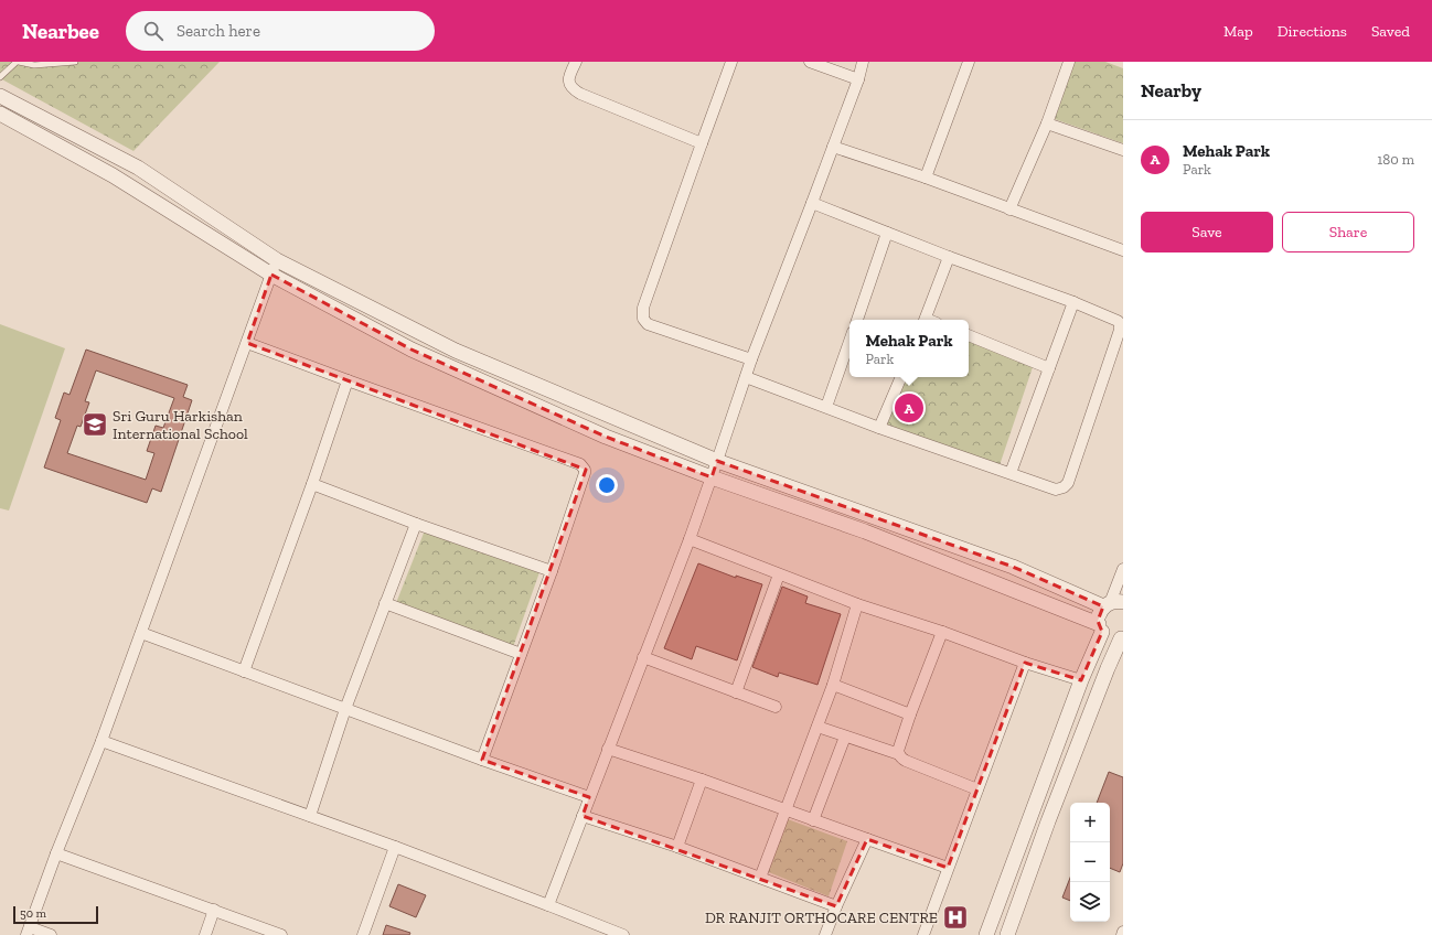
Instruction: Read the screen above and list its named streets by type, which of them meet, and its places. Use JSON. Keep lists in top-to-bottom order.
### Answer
{
  "places": {
    "school or university": ["Sri Guru Harkishan International School"],
    "hospital": ["DR RANJIT ORTHOCARE CENTRE"]
  },
  "scale_bar": "50 m",
  "page": {
    "header": "Nearbee",
    "search": "Search here",
    "nav": ["Map", "Directions", "Saved"],
    "heading": "Nearby",
    "list": [
      {
        "mark": "A",
        "name": "Mehak Park",
        "note": "Park",
        "value": "180 m"
      }
    ],
    "buttons": ["Save", "Share"],
    "popup": ["Mehak Park", "Park"],
    "pins": "A",
    "map_buttons": ["+", "−"],
    "scale": "50 m"
  }
}
